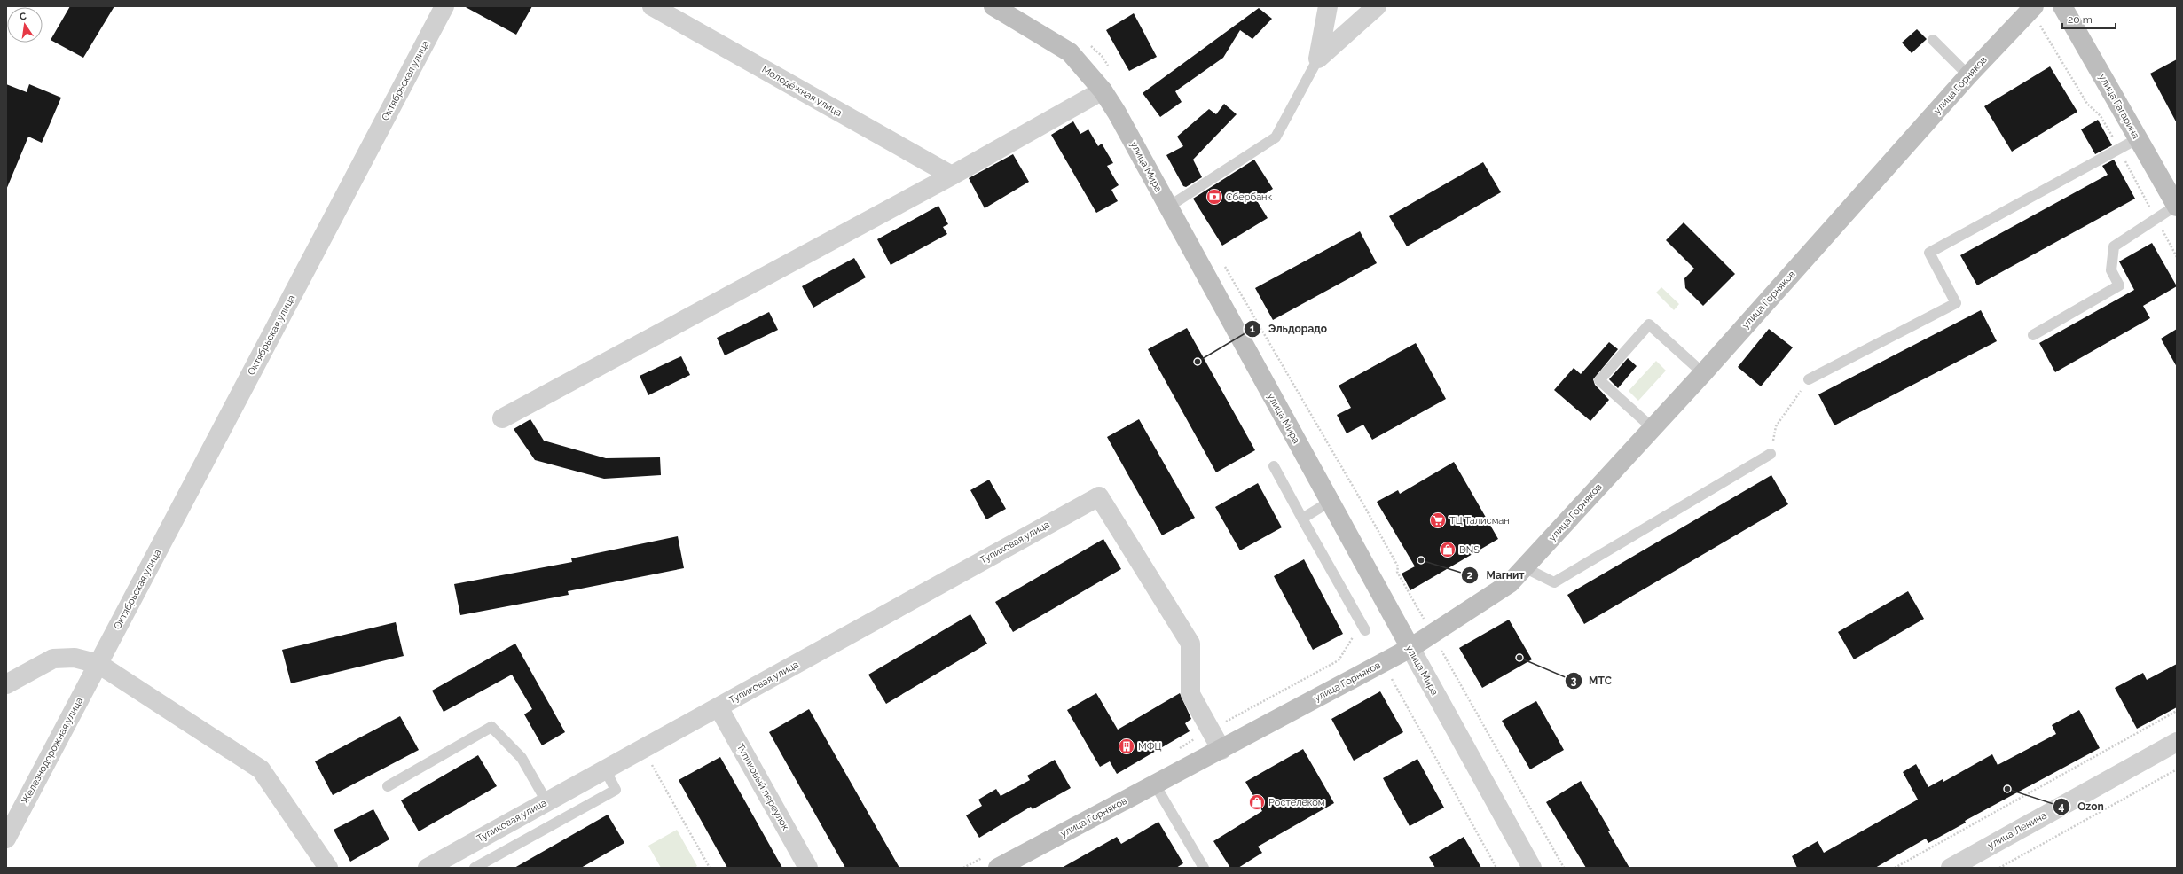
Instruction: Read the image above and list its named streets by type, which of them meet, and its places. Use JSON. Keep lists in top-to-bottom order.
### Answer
{
  "streets": {
    "main road": ["улица Горняков", "улица Гагарина", "улица Мира"],
    "street": [
      "Октябрьская улица",
      "Молодёжная улица",
      "Тупиковая улица",
      "Железнодорожная улица",
      "Тупиковый переулок",
      "улица Ленина"
    ]
  },
  "crossings": [
    ["Октябрьская улица", "Железнодорожная улица"],
    ["улица Горняков", "улица Мира"],
    ["улица Горняков", "Тупиковая улица"],
    ["Тупиковая улица", "Тупиковый переулок"]
  ],
  "places": {
    "bank": ["Сбербанк"],
    "other": [
      "Эльдорадо",
      "Магнит",
      "МТС",
      "Ozon"
    ],
    "supermarket": ["ТЦ Талисман"],
    "shop": ["DNS", "Ростелеком"],
    "building": ["МФЦ"]
  },
  "scale_bar": "20 m",
  "north": "top"
}
